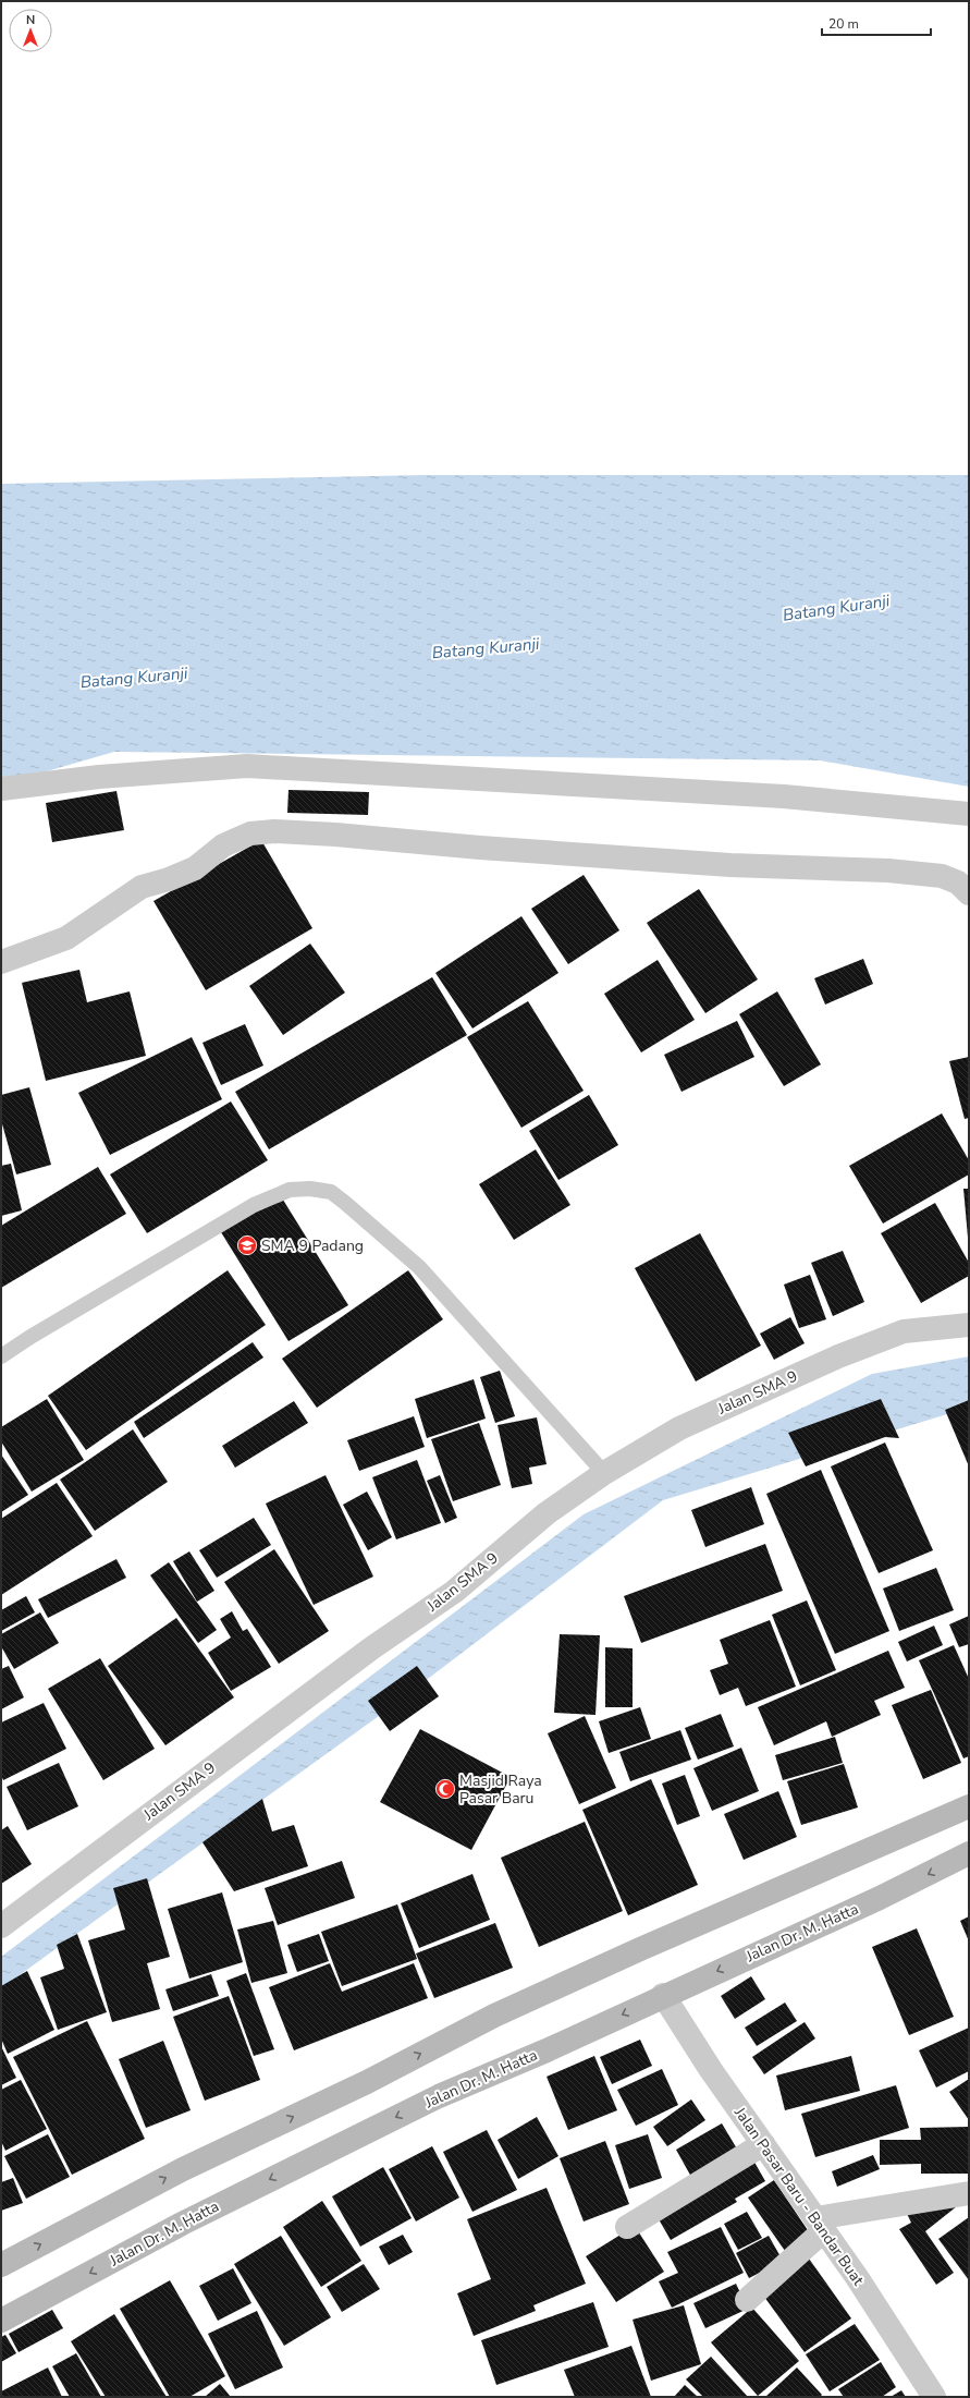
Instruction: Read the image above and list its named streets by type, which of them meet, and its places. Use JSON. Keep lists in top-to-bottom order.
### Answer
{
  "streets": {
    "main road": ["Jalan Dr. M. Hatta"],
    "street": ["Jalan SMA 9", "Jalan Pasar Baru - Bandar Buat"]
  },
  "crossings": [
    ["Jalan Dr. M. Hatta", "Jalan Pasar Baru - Bandar Buat"]
  ],
  "water": ["Batang Kuranji"],
  "places": {
    "school or university": ["SMA 9 Padang"],
    "mosque": ["Masjid Raya Pasar Baru"]
  },
  "scale_bar": "20 m",
  "north": "top"
}
